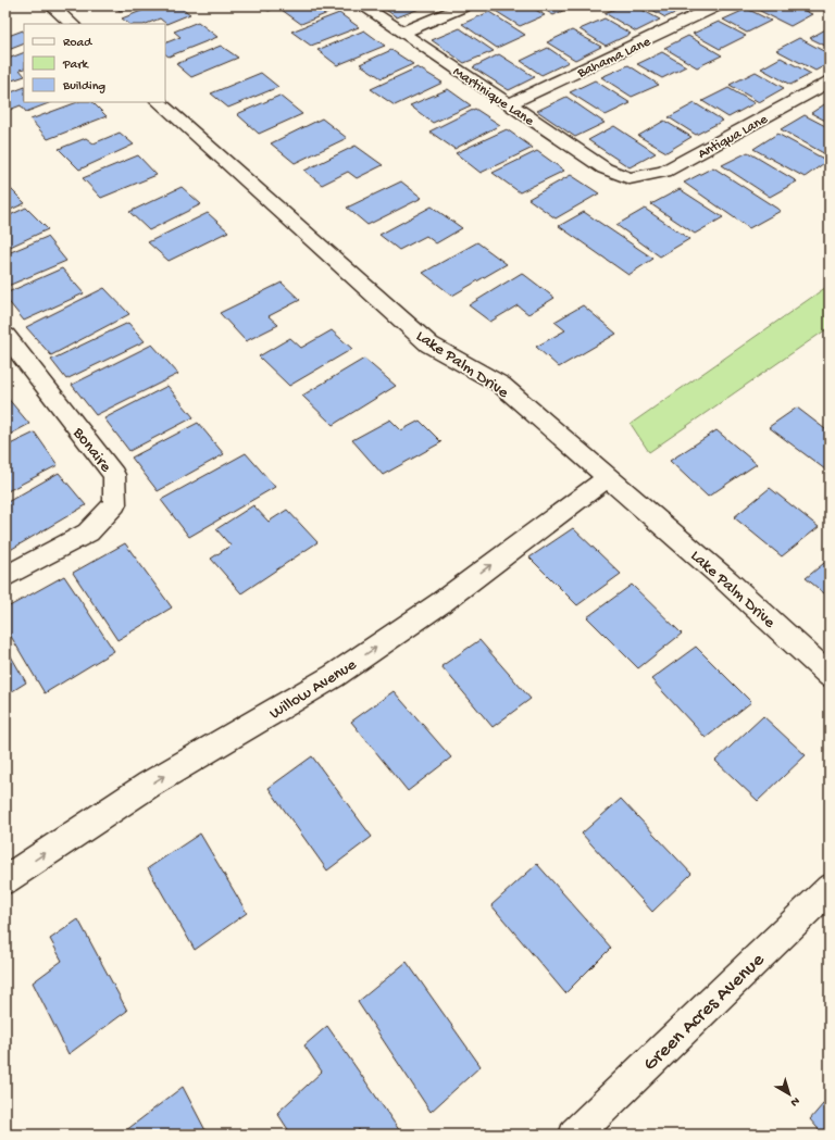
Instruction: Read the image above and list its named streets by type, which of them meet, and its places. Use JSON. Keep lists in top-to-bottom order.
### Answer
{
  "streets": {
    "street": [
      "Bahama Lane",
      "Martinique Lane",
      "Antiqua Lane",
      "Lake Palm Drive",
      "Bonaire",
      "Willow Avenue",
      "Green Acres Avenue"
    ]
  },
  "crossings": [
    ["Bahama Lane", "Martinique Lane"],
    ["Martinique Lane", "Antiqua Lane"],
    ["Lake Palm Drive", "Willow Avenue"]
  ],
  "one_way": ["Willow Avenue"],
  "legend": ["Road", "Park", "Building"],
  "north": "bottom right"
}
